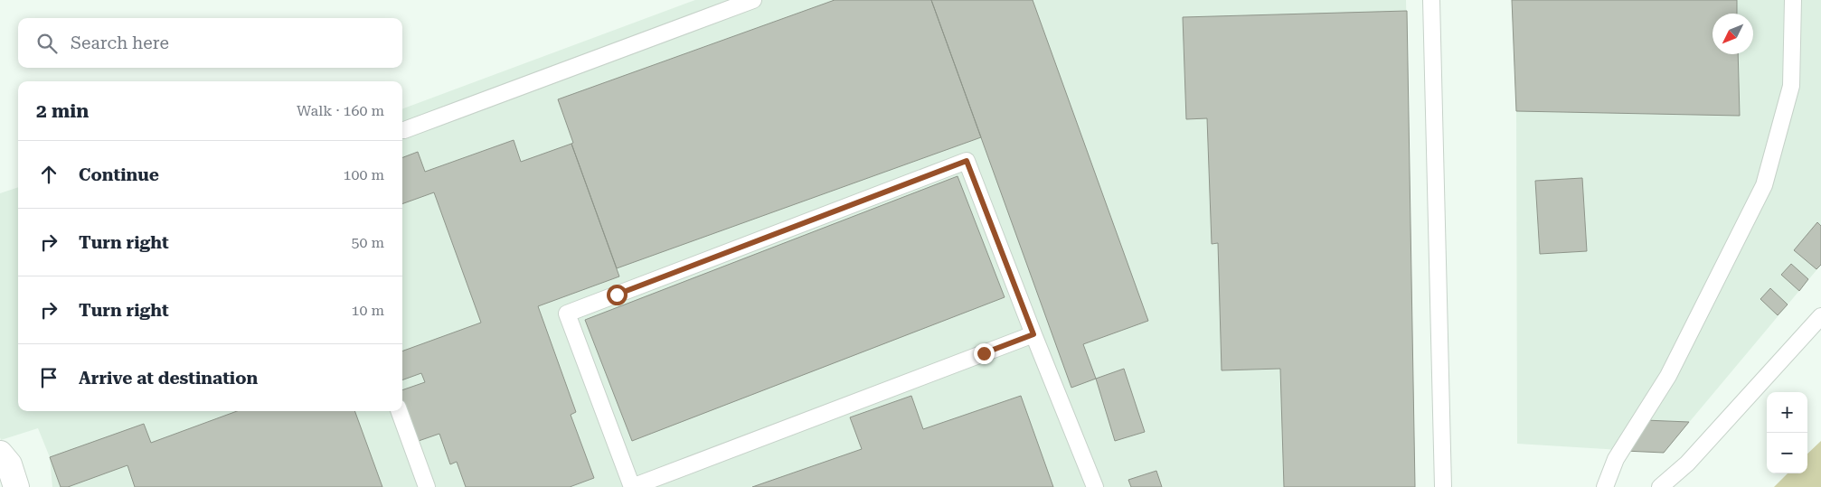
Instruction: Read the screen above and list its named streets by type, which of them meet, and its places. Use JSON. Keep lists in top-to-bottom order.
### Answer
{
  "north": "bottom left",
  "page": {
    "search": "Search here",
    "heading": ["2 min", "Walk · 160 m"],
    "list": [
      ["Continue", "100 m"],
      ["Turn right", "50 m"],
      ["Turn right", "10 m"],
      "Arrive at destination"
    ],
    "map_buttons": ["+", "−"]
  }
}
